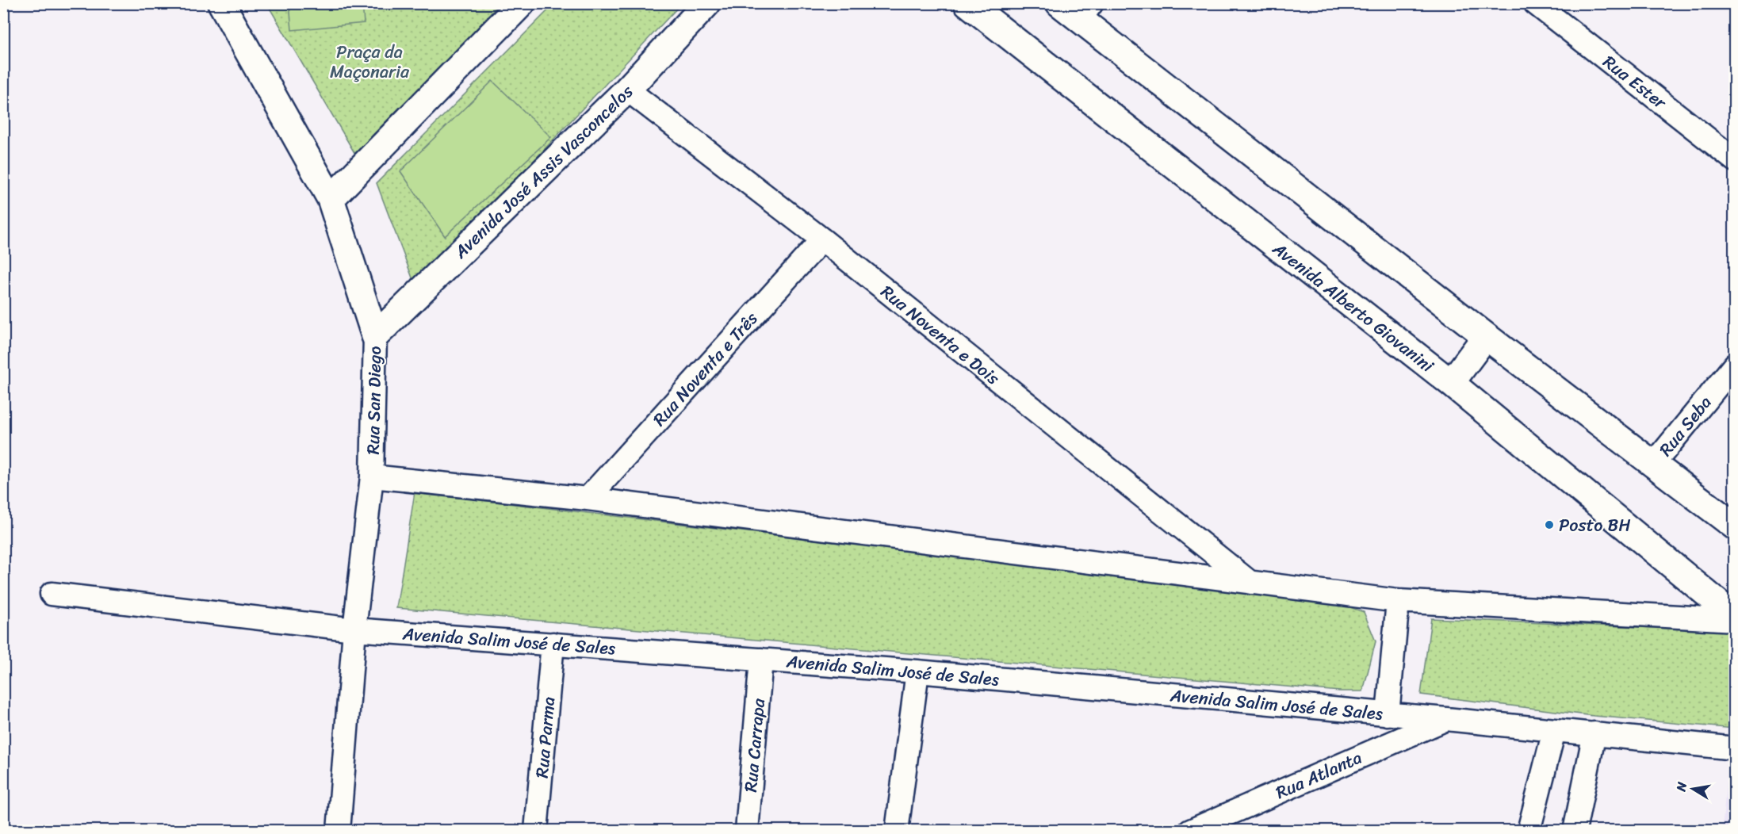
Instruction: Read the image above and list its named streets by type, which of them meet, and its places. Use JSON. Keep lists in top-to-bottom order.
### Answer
{
  "streets": {
    "main road": ["Avenida José Assis Vasconcelos", "Avenida Alberto Giovanini", "Rua San Diego"],
    "street": [
      "Rua Ester",
      "Rua Noventa e Dois",
      "Rua Noventa e Três",
      "Rua Seba",
      "Avenida Salim José de Sales",
      "Rua Parma",
      "Rua Carrapa",
      "Rua Atlanta"
    ]
  },
  "crossings": [
    ["Avenida José Assis Vasconcelos", "Rua Noventa e Dois"],
    ["Avenida José Assis Vasconcelos", "Rua San Diego"],
    ["Rua Noventa e Dois", "Rua Noventa e Três"],
    ["Rua San Diego", "Avenida Salim José de Sales"],
    ["Avenida Salim José de Sales", "Rua Parma"],
    ["Avenida Salim José de Sales", "Rua Carrapa"],
    ["Avenida Salim José de Sales", "Rua Atlanta"]
  ],
  "parks": ["Praça da Maçonaria"],
  "places": ["Posto BH"],
  "north": "left"
}
